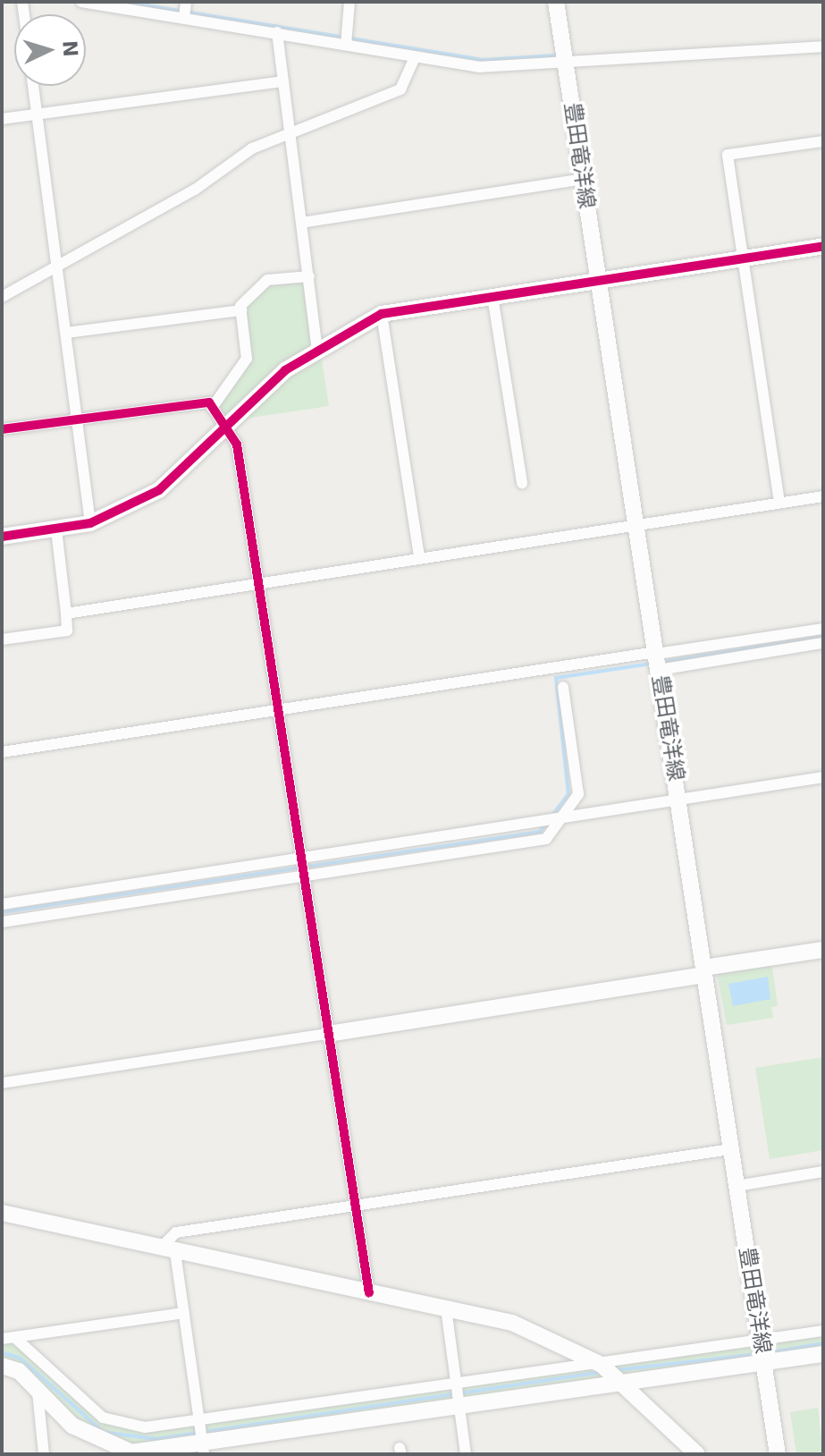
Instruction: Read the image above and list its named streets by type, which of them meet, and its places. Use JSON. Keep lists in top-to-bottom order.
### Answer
{
  "streets": {
    "street": ["豊田竜洋線"]
  },
  "north": "right"
}
